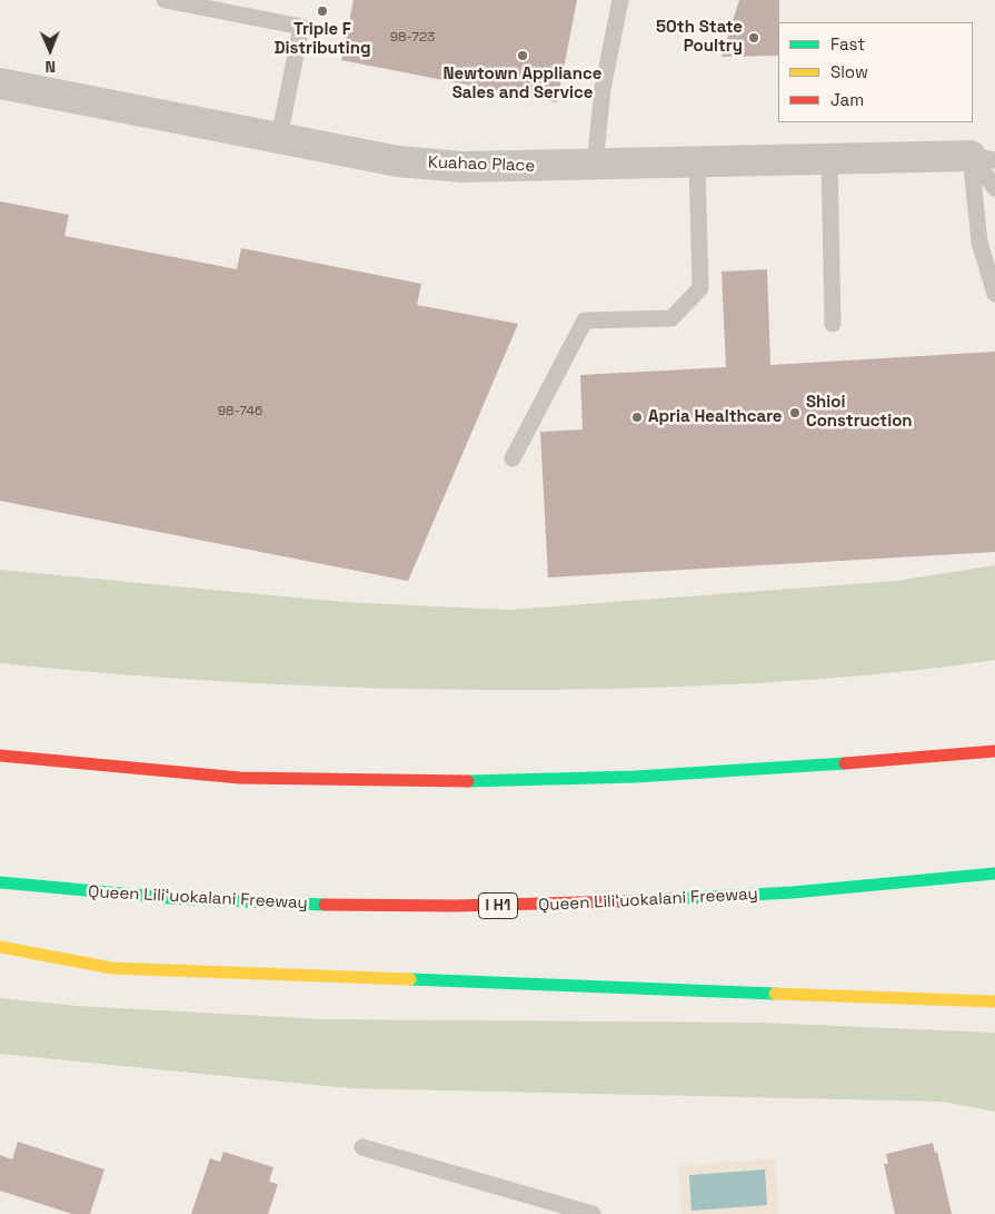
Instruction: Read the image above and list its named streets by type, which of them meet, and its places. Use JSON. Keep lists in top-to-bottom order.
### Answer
{
  "streets": {
    "highway": ["Queen Liliʻuokalani Freeway", "I H1"],
    "street": ["Kuahao Place"]
  },
  "places": [
    "Triple F Distributing",
    "50th State Poultry",
    "Newtown Appliance Sales and Service",
    "Shioi Construction",
    "Apria Healthcare"
  ],
  "house_numbers": ["98-723", "98-746"],
  "legend": ["Fast", "Slow", "Jam"],
  "north": "bottom"
}
